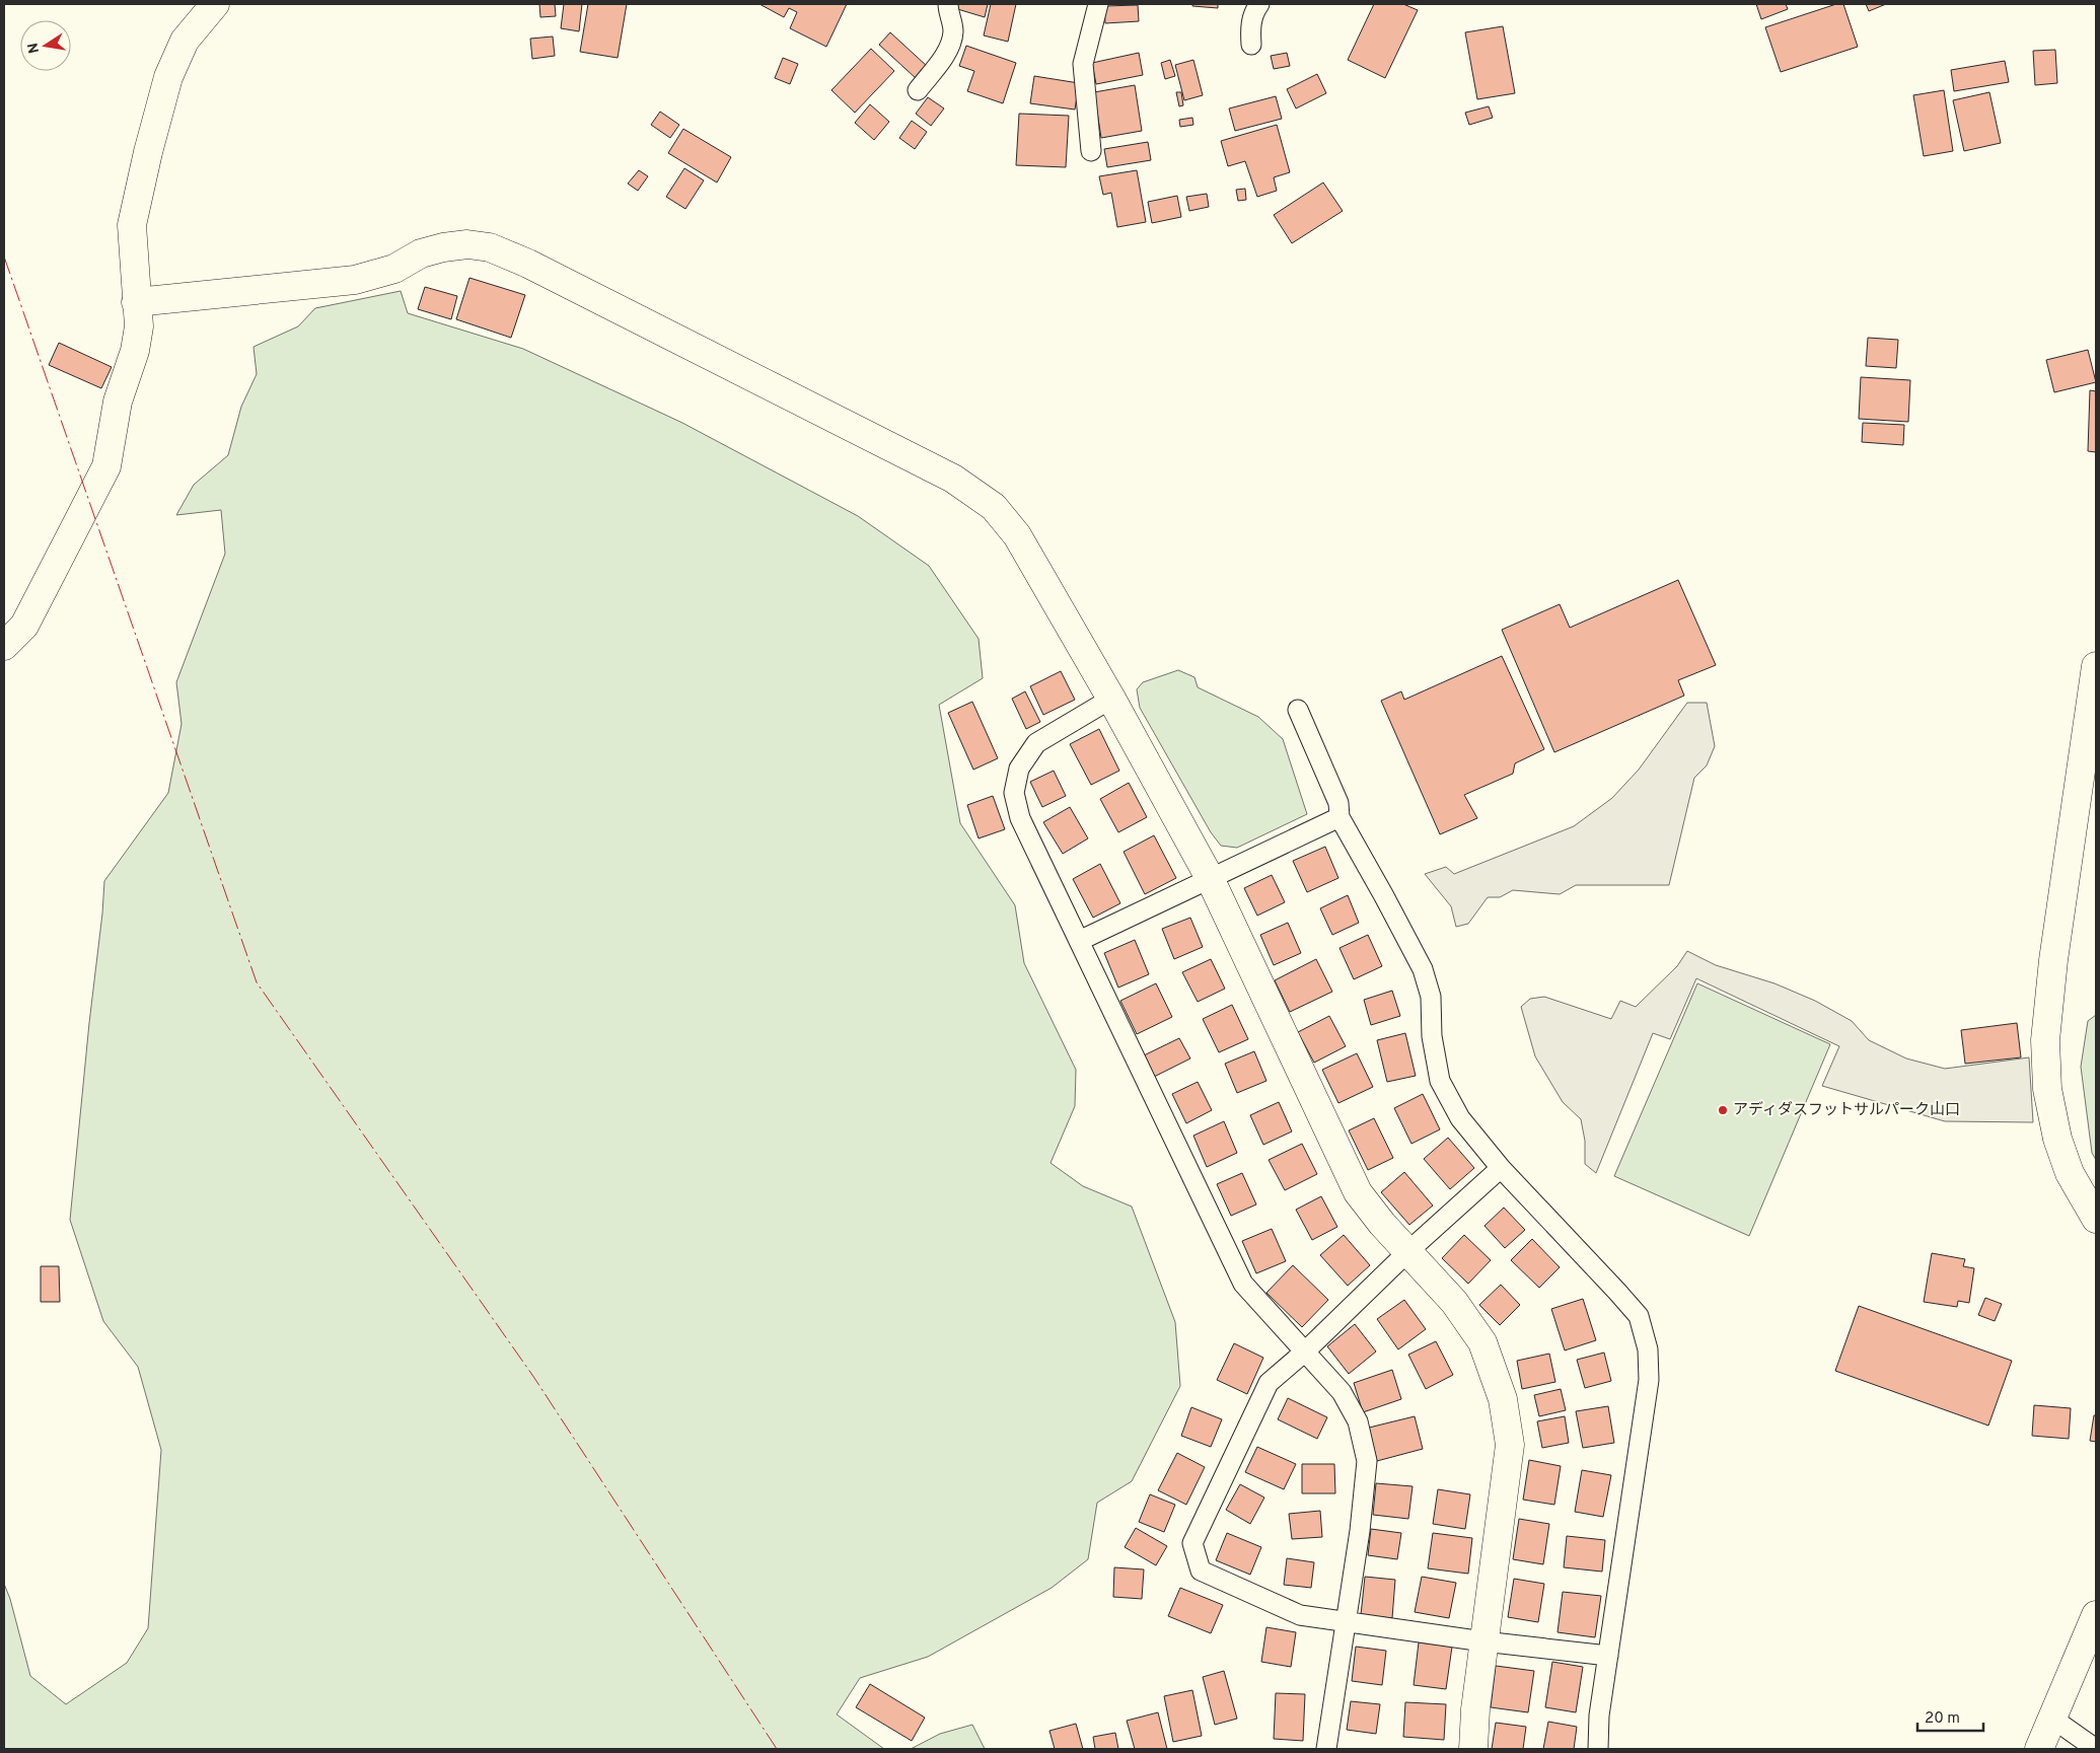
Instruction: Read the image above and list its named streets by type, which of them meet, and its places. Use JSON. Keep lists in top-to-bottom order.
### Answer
{
  "places": ["アディダスフットサルパーク山口"],
  "scale_bar": "20 m",
  "north": "left"
}
